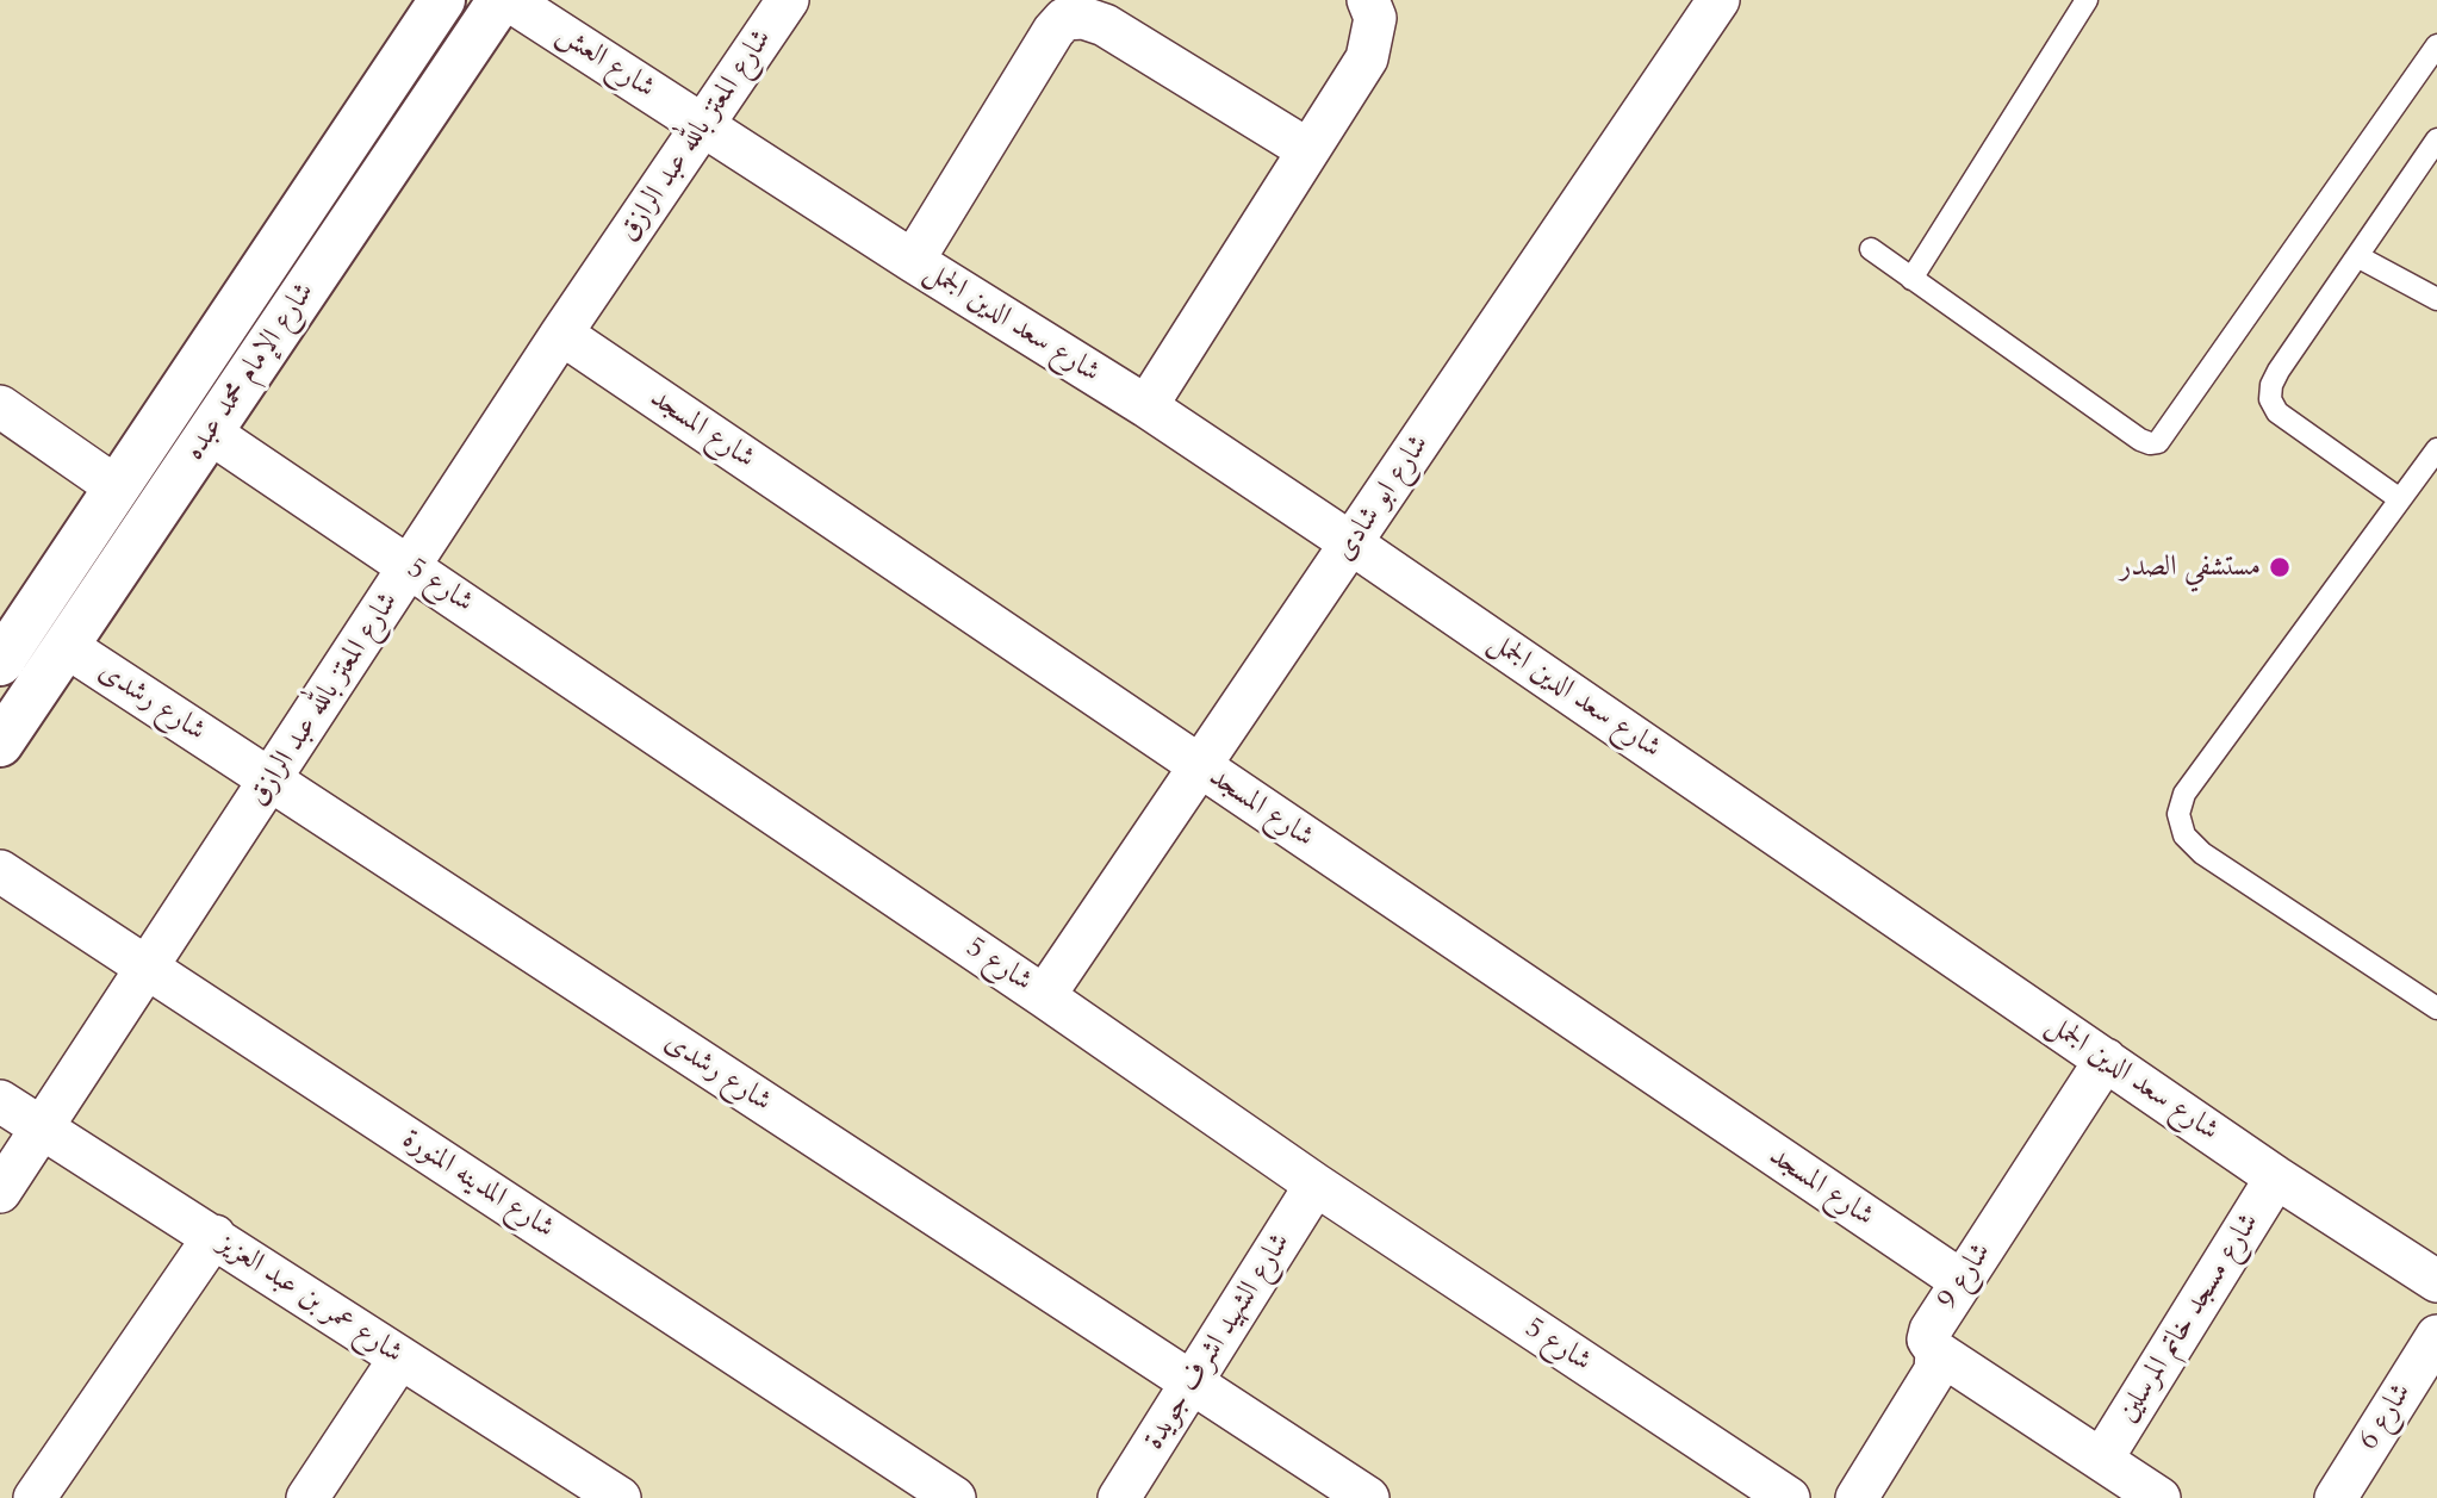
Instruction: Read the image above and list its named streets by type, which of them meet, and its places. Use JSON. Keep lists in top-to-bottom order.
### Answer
{
  "streets": {
    "street": [
      "شارع العش",
      "شارع المعتز بالله عبد الرازق",
      "شارع سعد الدين الجمل",
      "شارع الإمام محمد عبده",
      "شارع المسجد",
      "شارع ابو شادى",
      "شارع 5",
      "شارع رشدى",
      "شارع المدينه المنورة",
      "شارع 9",
      "شارع عمر بن عبد العزيز",
      "شارع مسجد خاتم المرسلين",
      "شارع الشهيد اشرف جويدة",
      "شارع 6"
    ]
  },
  "crossings": [
    ["شارع العش", "شارع المعتز بالله عبد الرازق"],
    ["شارع العش", "شارع سعد الدين الجمل"],
    ["شارع المعتز بالله عبد الرازق", "شارع سعد الدين الجمل"],
    ["شارع المعتز بالله عبد الرازق", "شارع المسجد"],
    ["شارع المعتز بالله عبد الرازق", "شارع 5"],
    ["شارع المعتز بالله عبد الرازق", "شارع رشدى"],
    ["شارع المعتز بالله عبد الرازق", "شارع المدينه المنورة"],
    ["شارع المعتز بالله عبد الرازق", "شارع عمر بن عبد العزيز"],
    ["شارع سعد الدين الجمل", "شارع ابو شادى"],
    ["شارع سعد الدين الجمل", "شارع 9"],
    ["شارع سعد الدين الجمل", "شارع مسجد خاتم المرسلين"],
    ["شارع الإمام محمد عبده", "شارع 5"],
    ["شارع الإمام محمد عبده", "شارع رشدى"],
    ["شارع المسجد", "شارع ابو شادى"],
    ["شارع المسجد", "شارع 9"],
    ["شارع ابو شادى", "شارع 5"],
    ["شارع 5", "شارع الشهيد اشرف جويدة"],
    ["شارع رشدى", "شارع الشهيد اشرف جويدة"]
  ],
  "places": ["مستشفي الصدر"]
}
